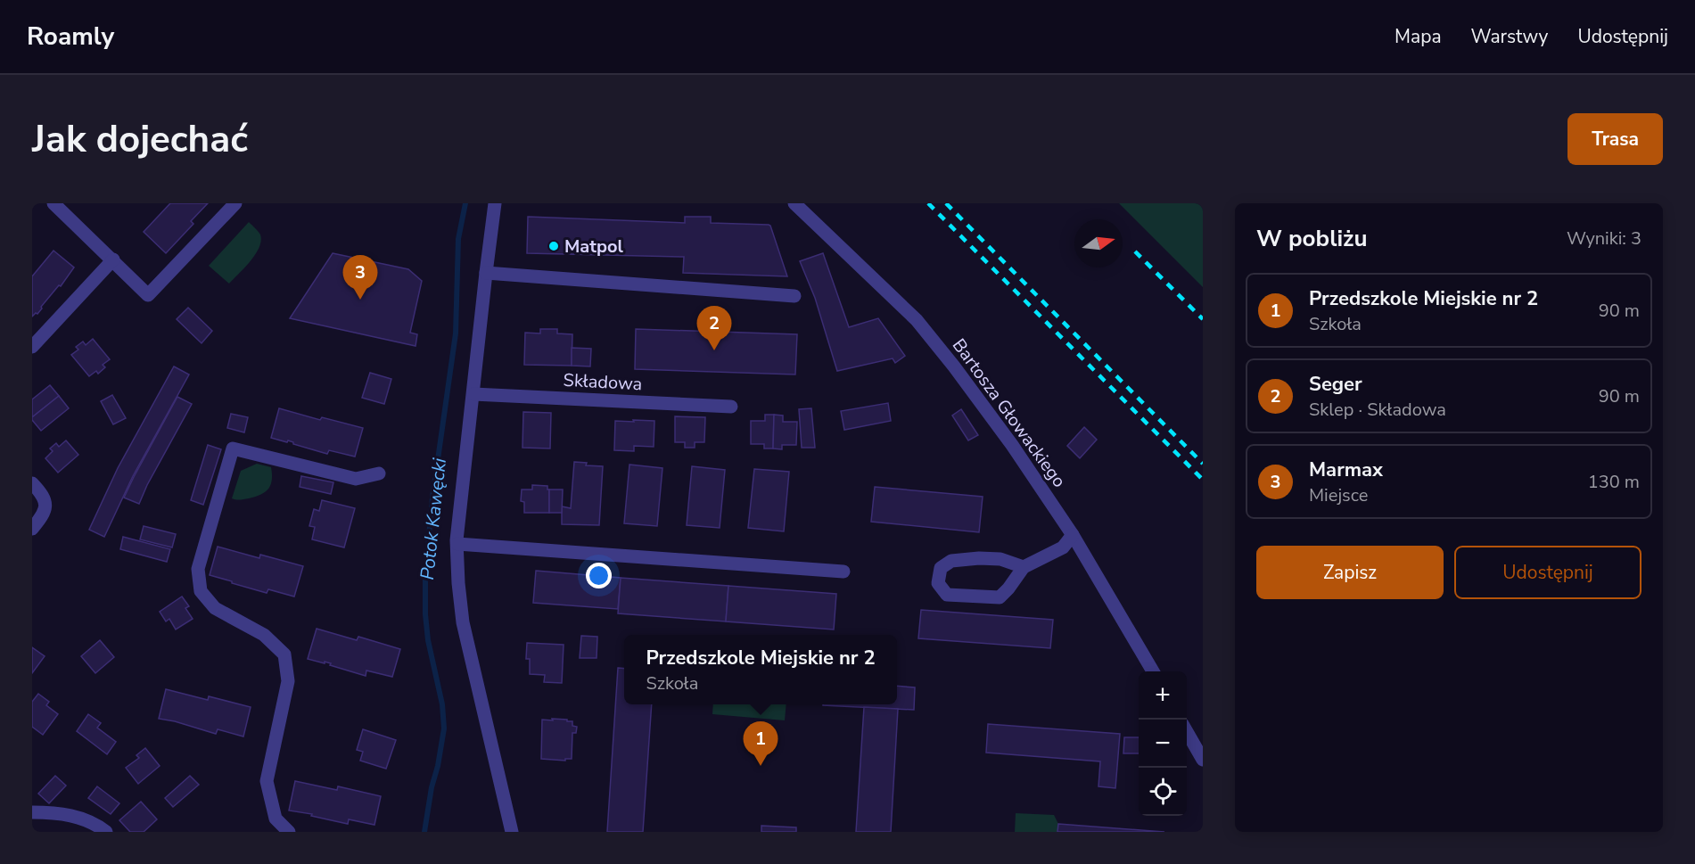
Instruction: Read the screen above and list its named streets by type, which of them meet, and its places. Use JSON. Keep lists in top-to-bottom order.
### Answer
{
  "streets": {
    "street": ["Składowa", "Bartosza Głowackiego"]
  },
  "water": ["Potok Kawęcki"],
  "places": ["Matpol"],
  "north": "right",
  "page": {
    "header": "Roamly",
    "nav": ["Mapa", "Warstwy", "Udostępnij"],
    "buttons": [
      "Trasa",
      ["Zapisz", "Udostępnij"]
    ],
    "title": "Jak dojechać",
    "heading": ["W pobliżu", "Wyniki: 3"],
    "pins": ["3", "2", "1"],
    "list": [
      {
        "mark": "1",
        "name": "Przedszkole Miejskie nr 2",
        "note": "Szkoła",
        "value": "90 m"
      },
      {
        "mark": "2",
        "name": "Seger",
        "note": "Sklep · Składowa",
        "value": "90 m"
      },
      {
        "mark": "3",
        "name": "Marmax",
        "note": "Miejsce",
        "value": "130 m"
      }
    ],
    "popup": ["Przedszkole Miejskie nr 2", "Szkoła"],
    "map_buttons": ["+", "−"]
  }
}
